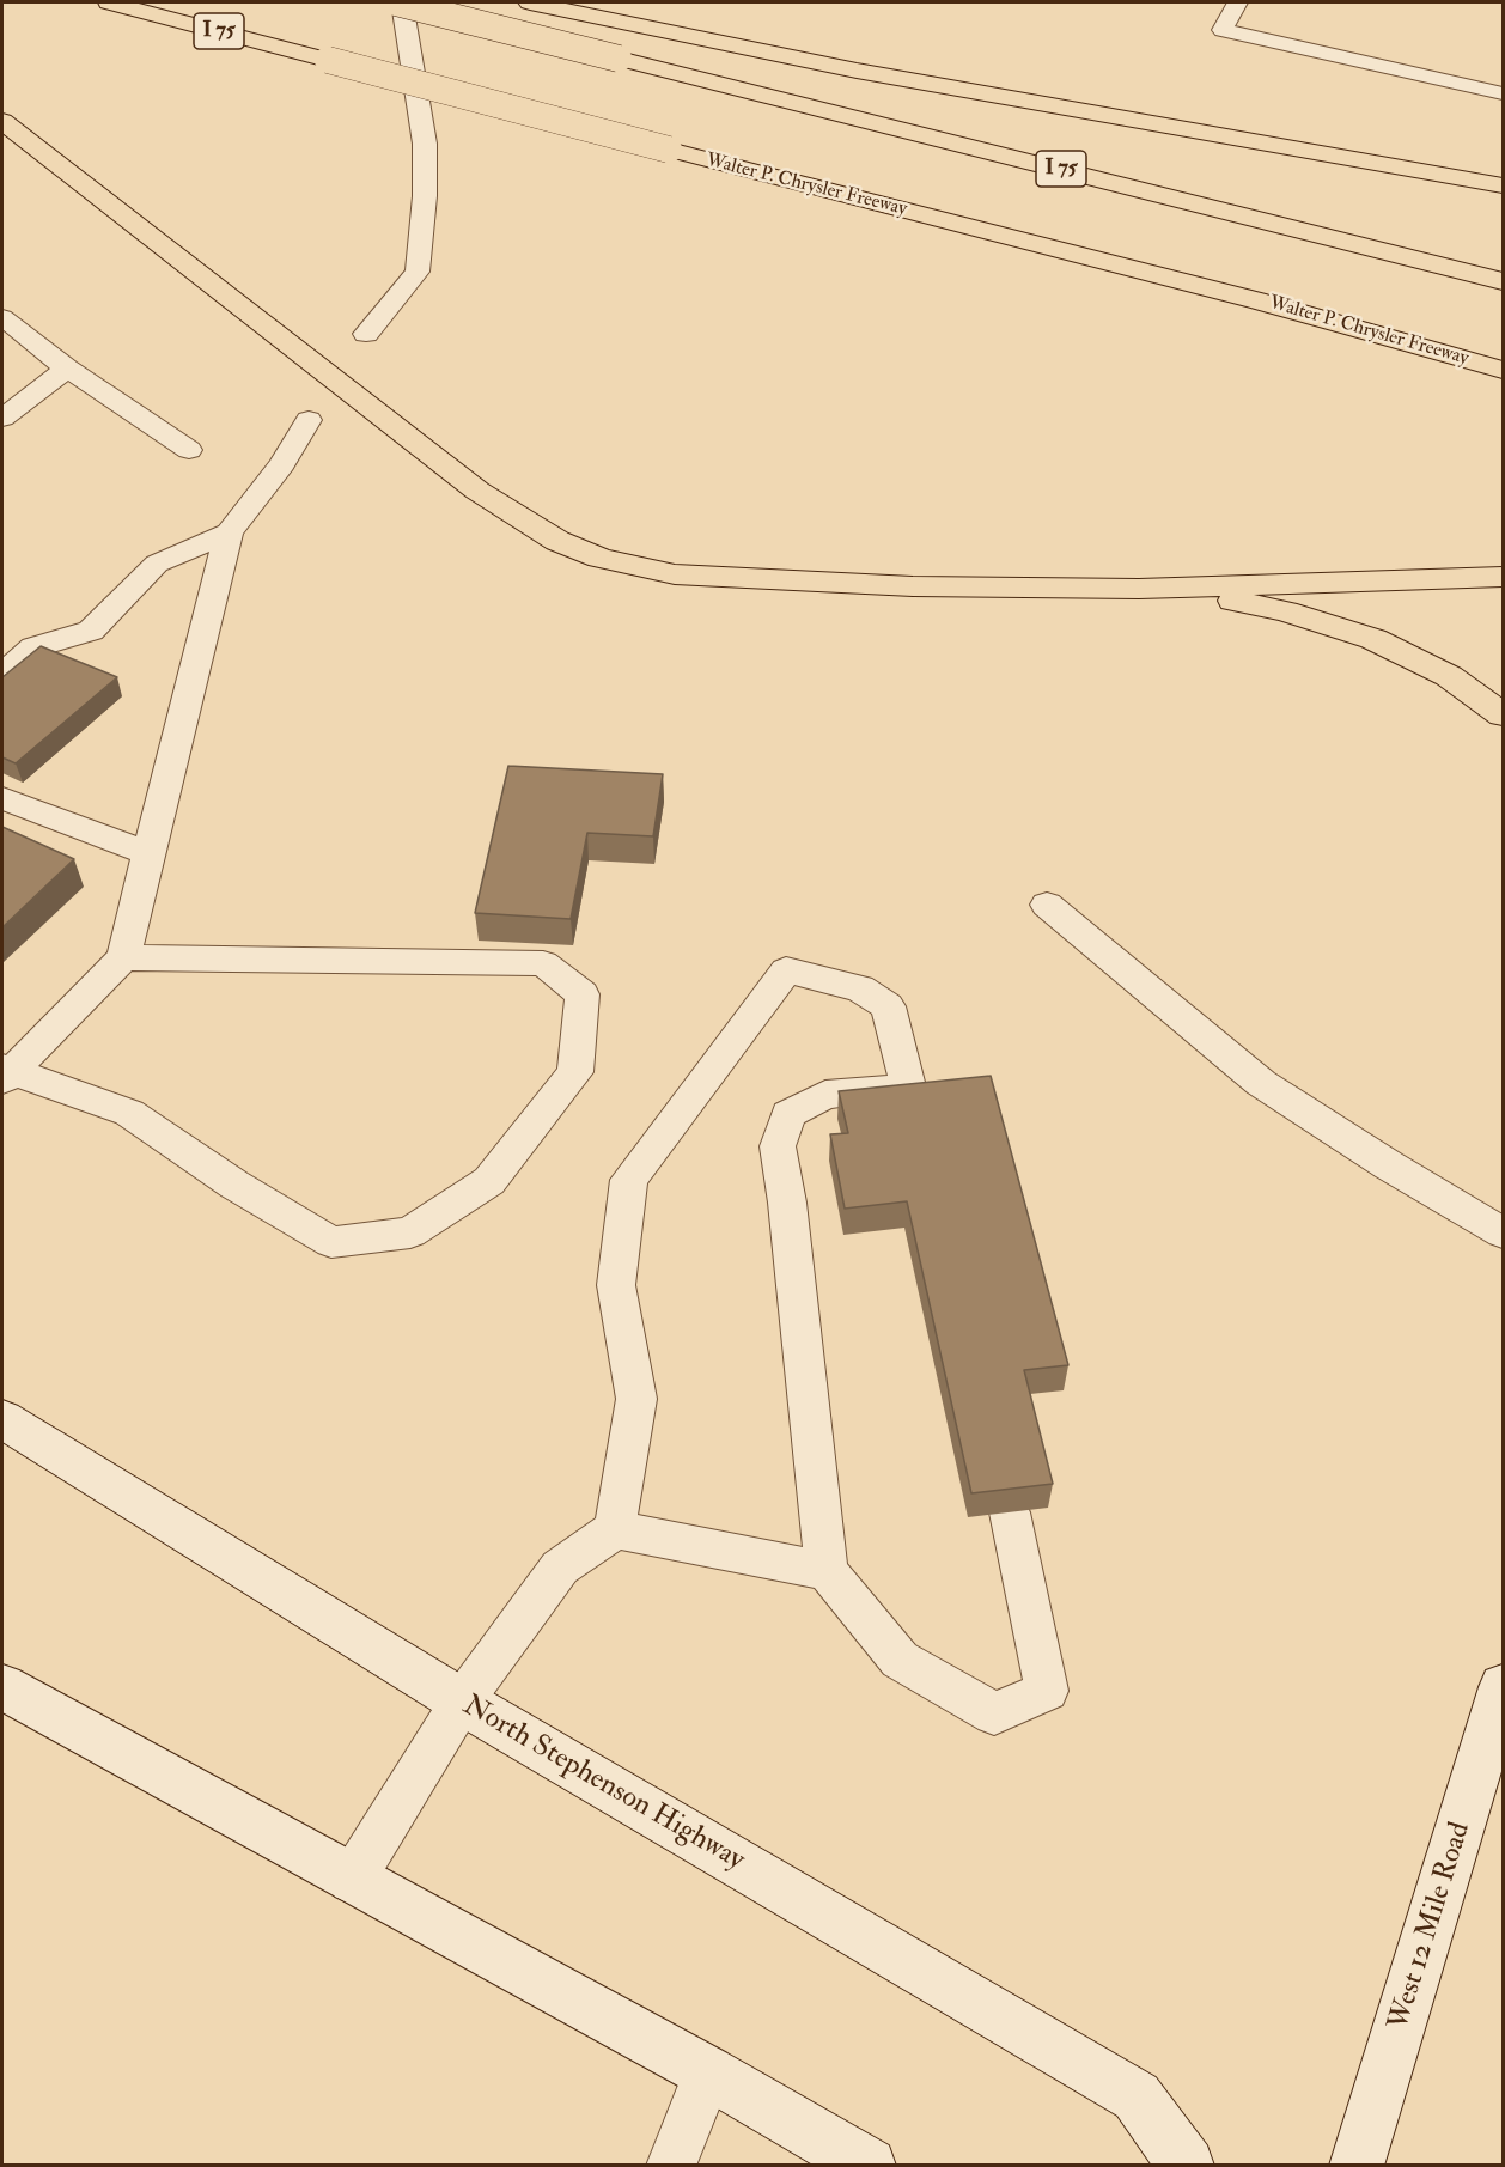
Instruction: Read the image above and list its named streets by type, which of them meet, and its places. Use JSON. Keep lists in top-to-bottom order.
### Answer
{
  "streets": {
    "highway": ["I 75", "Walter P. Chrysler Freeway"],
    "main road": ["North Stephenson Highway", "West 12 Mile Road"]
  }
}
